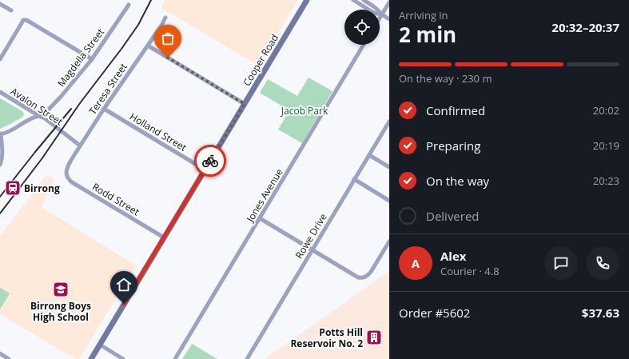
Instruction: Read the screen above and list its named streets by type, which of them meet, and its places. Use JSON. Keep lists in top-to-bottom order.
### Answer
{
  "streets": {
    "street": [
      "Magdella Street",
      "Cooper Road",
      "Teresa Street",
      "Avalon Street",
      "Holland Street",
      "Jones Avenue",
      "Rodd Street",
      "Rowe Drive"
    ]
  },
  "crossings": [
    ["Magdella Street", "Avalon Street"],
    ["Cooper Road", "Holland Street"],
    ["Cooper Road", "Rodd Street"],
    ["Teresa Street", "Avalon Street"],
    ["Teresa Street", "Holland Street"],
    ["Teresa Street", "Rodd Street"]
  ],
  "parks": ["Jacob Park"],
  "places": {
    "station": ["Birrong"],
    "school or university": ["Birrong Boys High School"],
    "building": ["Potts Hill Reservoir No. 2"]
  },
  "page": {
    "heading": ["2 min", "Arriving in", "20:32–20:37"],
    "panel": [
      "Alex",
      "Courier · 4.8",
      "Order #5602",
      "$37.63"
    ],
    "bar": "On the way · 230 m",
    "list": [
      ["Confirmed", "20:02"],
      ["Preparing", "20:19"],
      ["On the way", "20:23"],
      "Delivered"
    ],
    "round": "A"
  }
}
